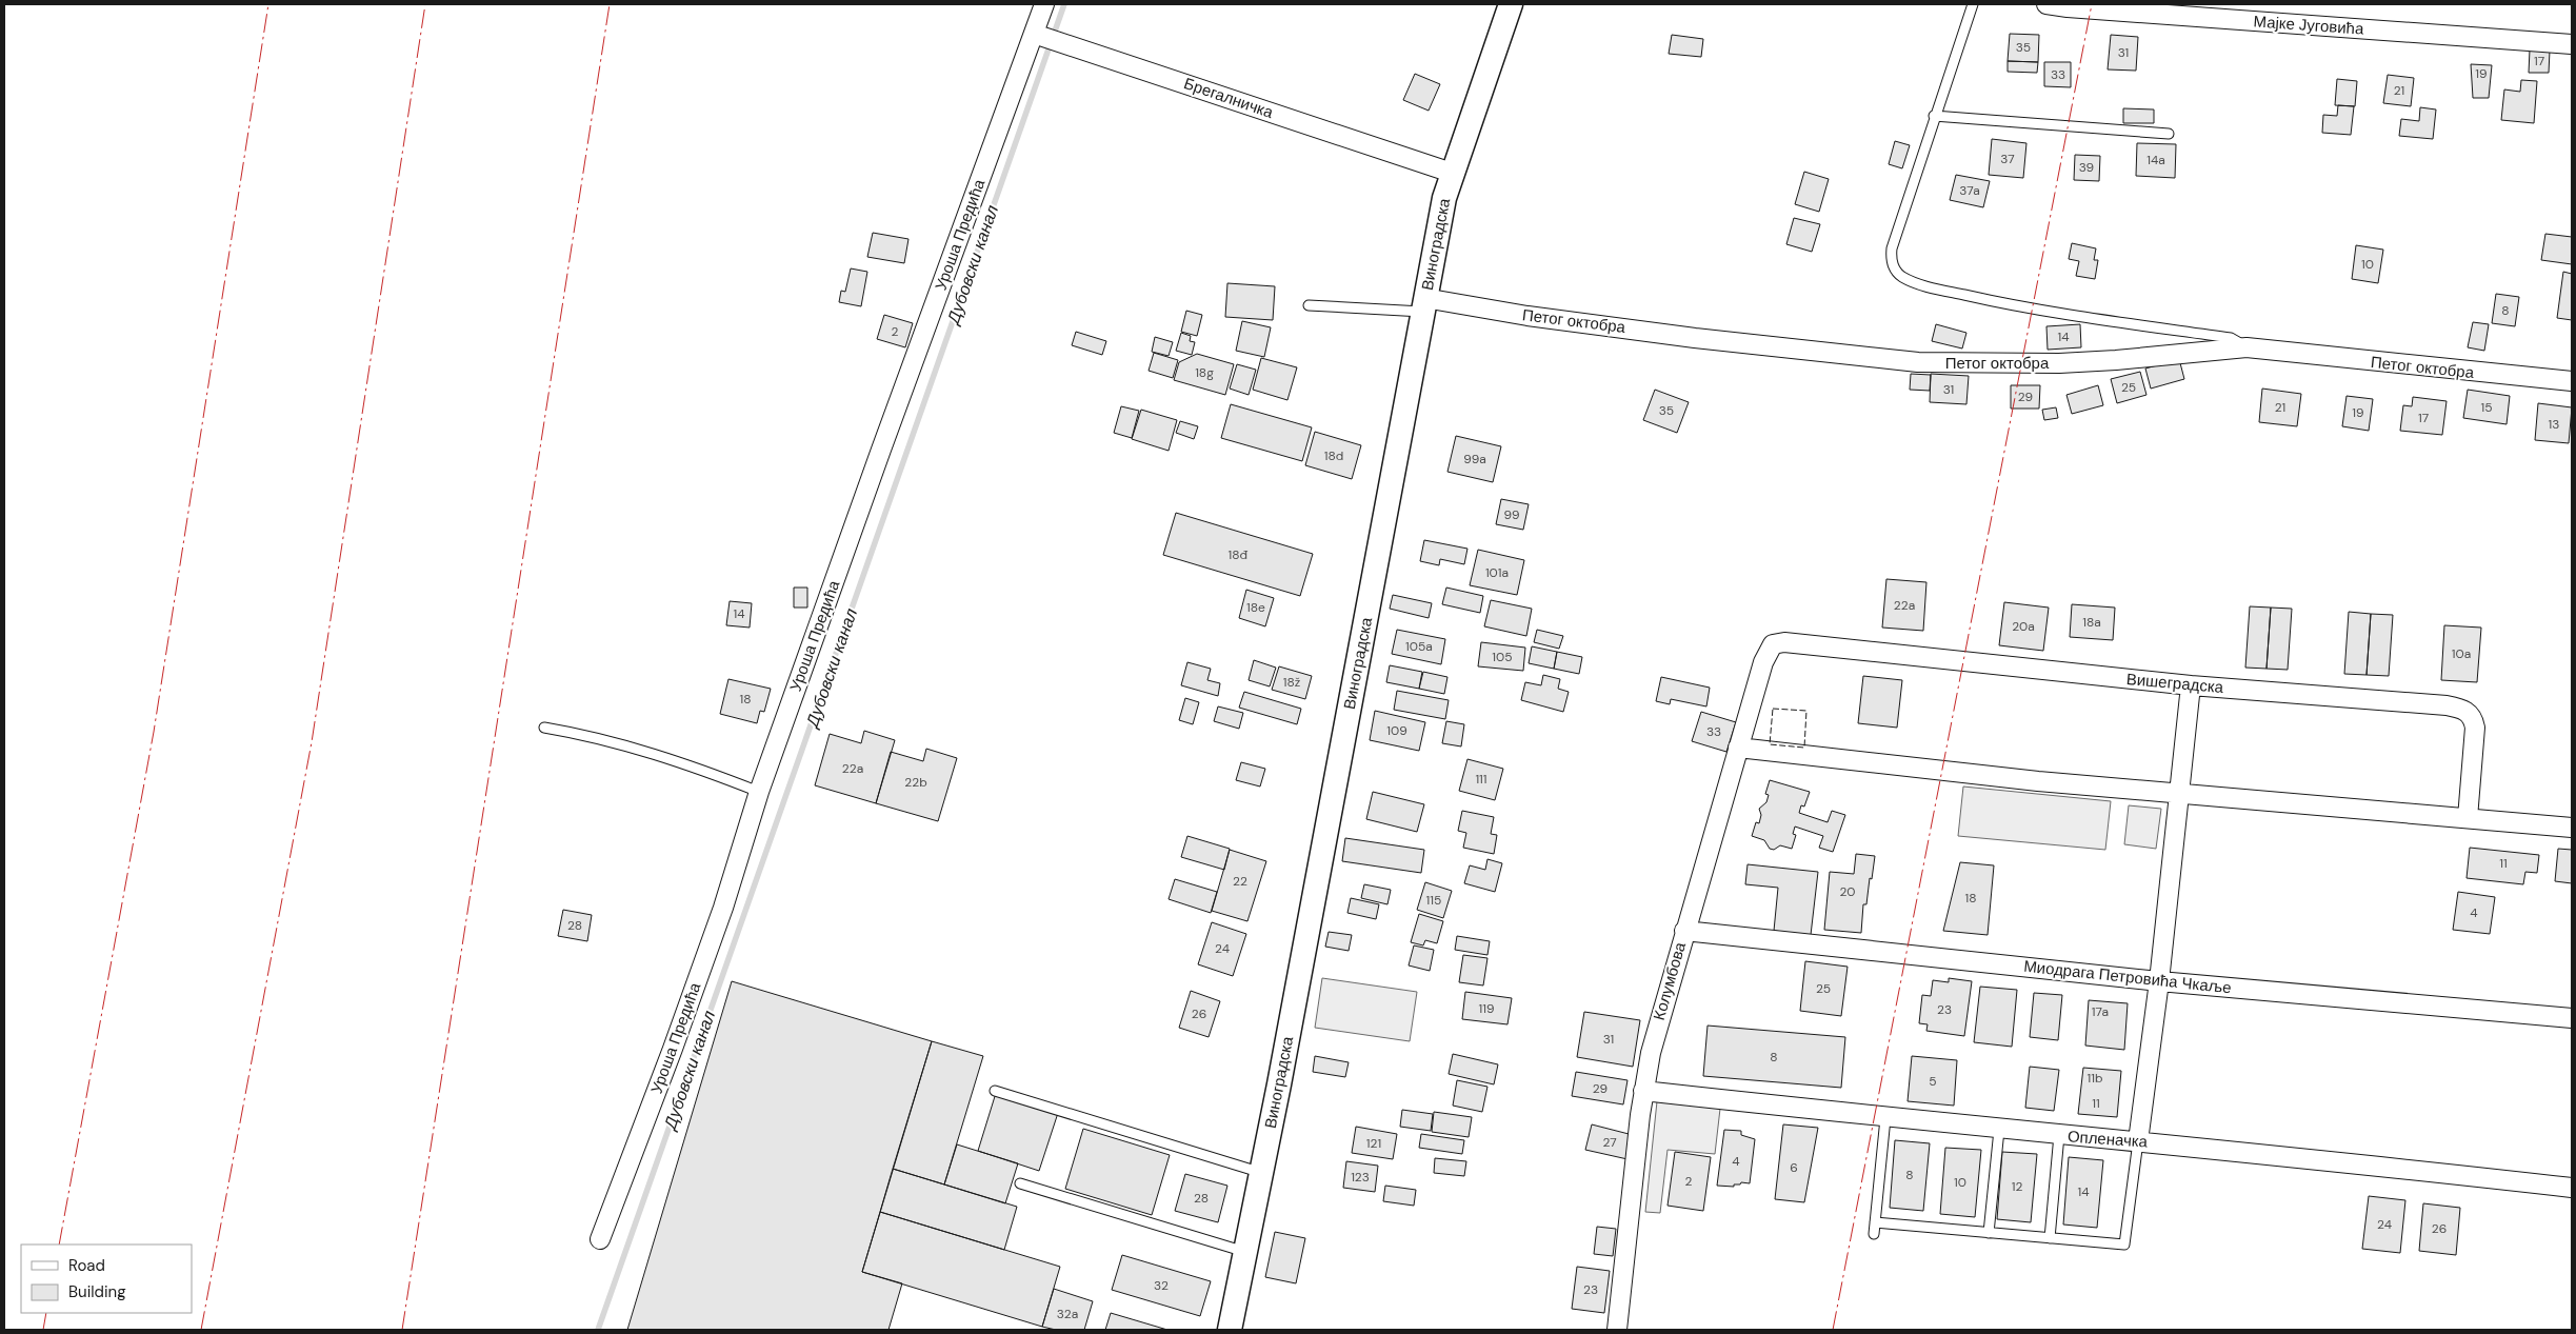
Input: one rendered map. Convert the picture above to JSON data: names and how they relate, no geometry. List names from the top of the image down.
{
  "streets": {
    "street": [
      "Мајке Југовића",
      "Брегалничка",
      "Уроша Предића",
      "Виноградска",
      "Петог октобра",
      "Вишеградска",
      "Миодрага Петровића Чкаље",
      "Колумбова",
      "Опленачка"
    ]
  },
  "crossings": [
    ["Брегалничка", "Уроша Предића"],
    ["Брегалничка", "Виноградска"],
    ["Виноградска", "Петог октобра"],
    ["Вишеградска", "Колумбова"],
    ["Миодрага Петровића Чкаље", "Колумбова"],
    ["Колумбова", "Опленачка"]
  ],
  "water": ["Дубовски канал"],
  "house_numbers": [
    "35",
    "31",
    "17",
    "19",
    "33",
    "21",
    "37",
    "14a",
    "39",
    "37a",
    "10",
    "8",
    "2",
    "14",
    "18g",
    "25",
    "31",
    "29",
    "21",
    "15",
    "35",
    "19",
    "17",
    "13",
    "18d",
    "99a",
    "99",
    "18đ",
    "101a",
    "22a",
    "18e",
    "14",
    "18a",
    "20a",
    "105a",
    "10a",
    "105",
    "18ž",
    "18",
    "109",
    "33",
    "22a",
    "111",
    "22b",
    "11",
    "22",
    "20",
    "18",
    "115",
    "4",
    "28",
    "24",
    "25",
    "119",
    "23",
    "17a",
    "26",
    "31",
    "8",
    "11b",
    "5",
    "29",
    "11",
    "27",
    "121",
    "4",
    "6",
    "8",
    "123",
    "2",
    "10",
    "12",
    "14",
    "28",
    "24",
    "26",
    "32",
    "23",
    "32a"
  ],
  "legend": ["Road", "Building"]
}
